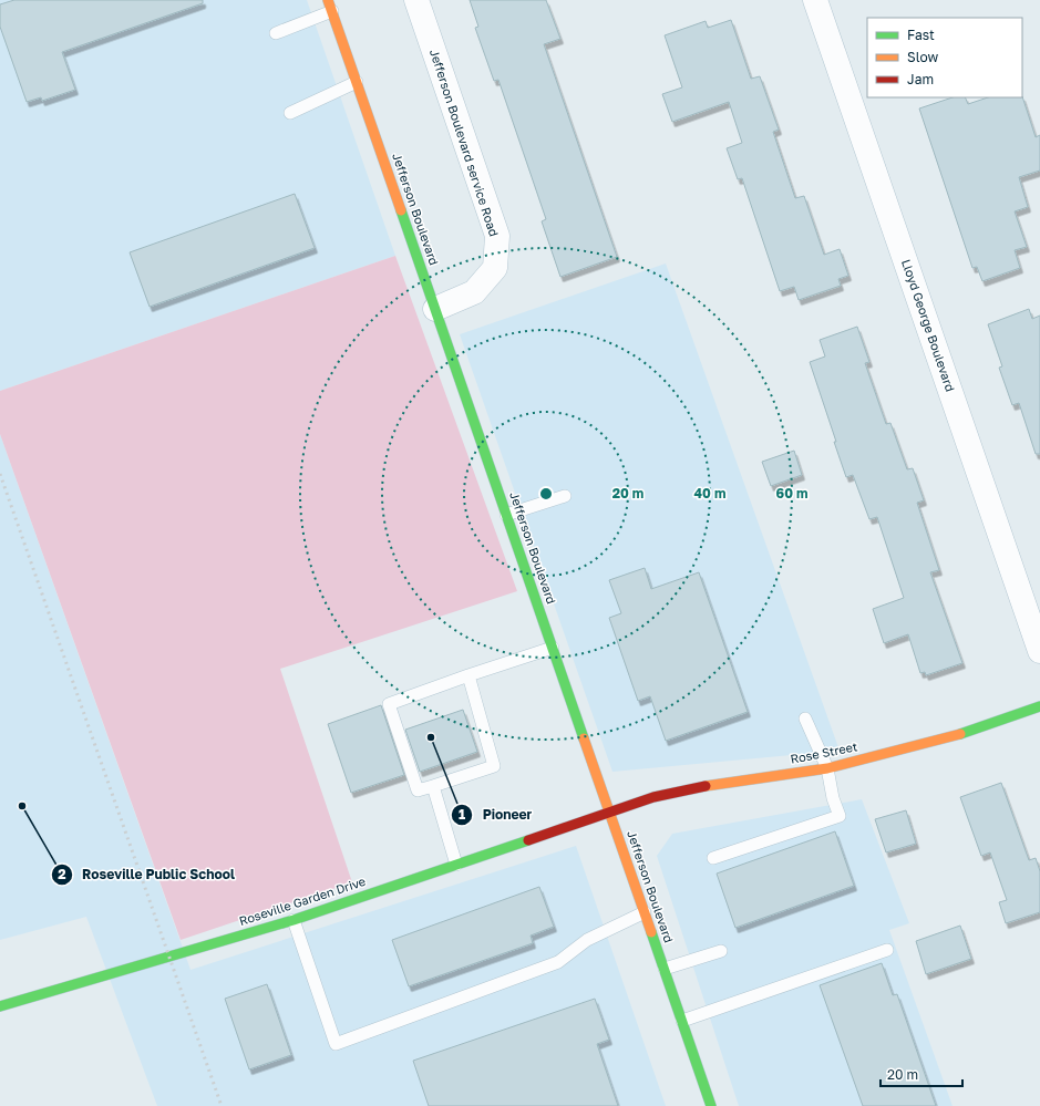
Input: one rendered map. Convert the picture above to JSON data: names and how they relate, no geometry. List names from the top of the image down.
{
  "streets": {
    "street": [
      "Jefferson Boulevard service Road",
      "Jefferson Boulevard",
      "Lloyd George Boulevard",
      "Rose Street",
      "Roseville Garden Drive"
    ]
  },
  "crossings": [
    ["Jefferson Boulevard service Road", "Jefferson Boulevard"],
    ["Jefferson Boulevard", "Rose Street"],
    ["Jefferson Boulevard", "Roseville Garden Drive"],
    ["Rose Street", "Roseville Garden Drive"]
  ],
  "places": ["Pioneer", "Roseville Public School"],
  "legend": ["Fast", "Slow", "Jam"],
  "scale_bar": "20 m",
  "rings": ["20 m", "40 m", "60 m"]
}
